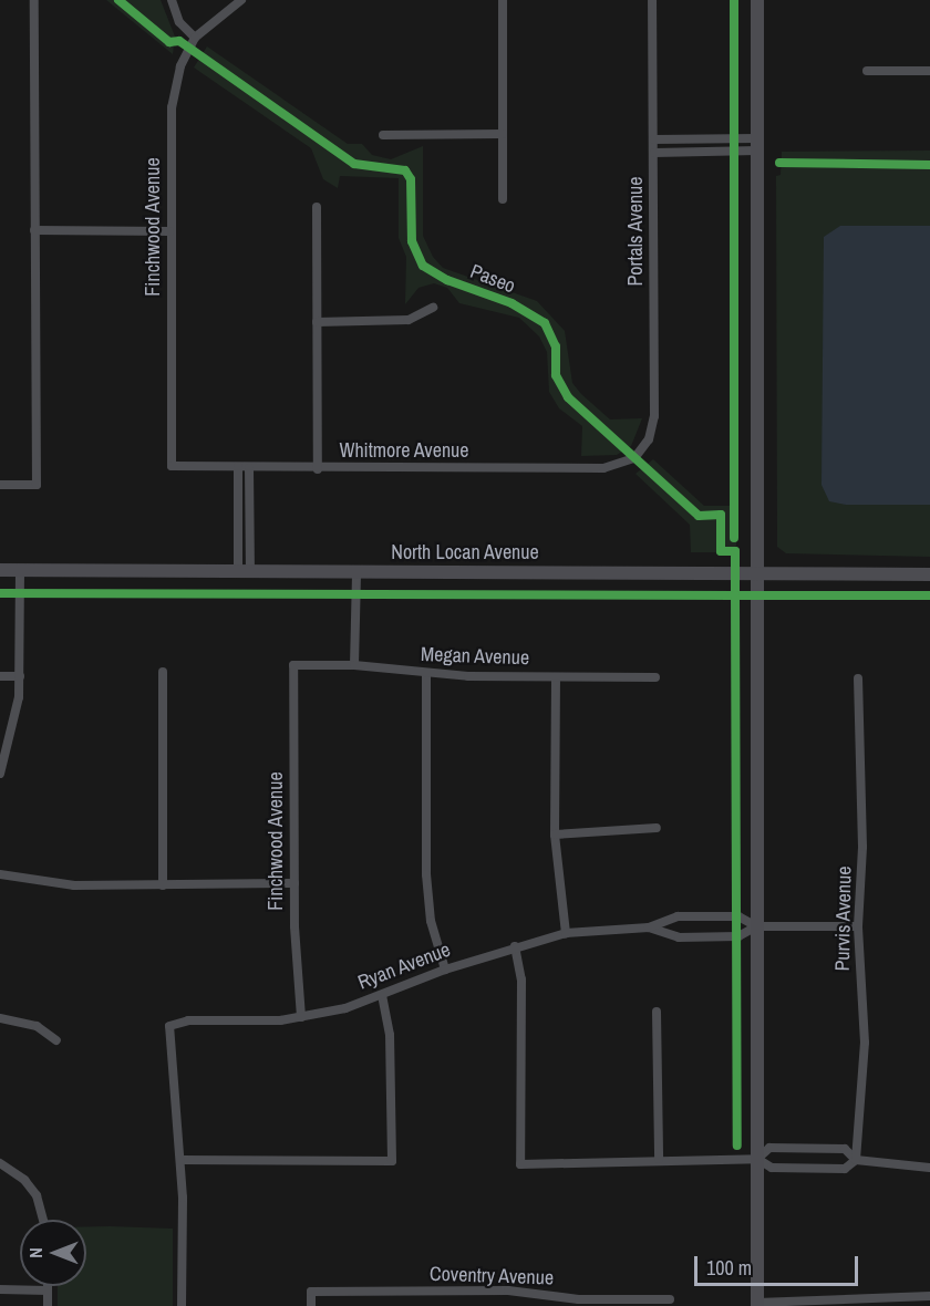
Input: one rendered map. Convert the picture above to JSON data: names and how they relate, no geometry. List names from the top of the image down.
{
  "streets": {
    "street": [
      "Finchwood Avenue",
      "Portals Avenue",
      "Whitmore Avenue",
      "North Locan Avenue",
      "Megan Avenue",
      "Purvis Avenue",
      "Ryan Avenue",
      "Coventry Avenue"
    ],
    "cycle path": ["Paseo"]
  },
  "crossings": [
    ["Finchwood Avenue", "Whitmore Avenue"],
    ["Finchwood Avenue", "Megan Avenue"],
    ["Finchwood Avenue", "Ryan Avenue"],
    ["Portals Avenue", "Whitmore Avenue"]
  ],
  "scale_bar": "100 m",
  "north": "left"
}
